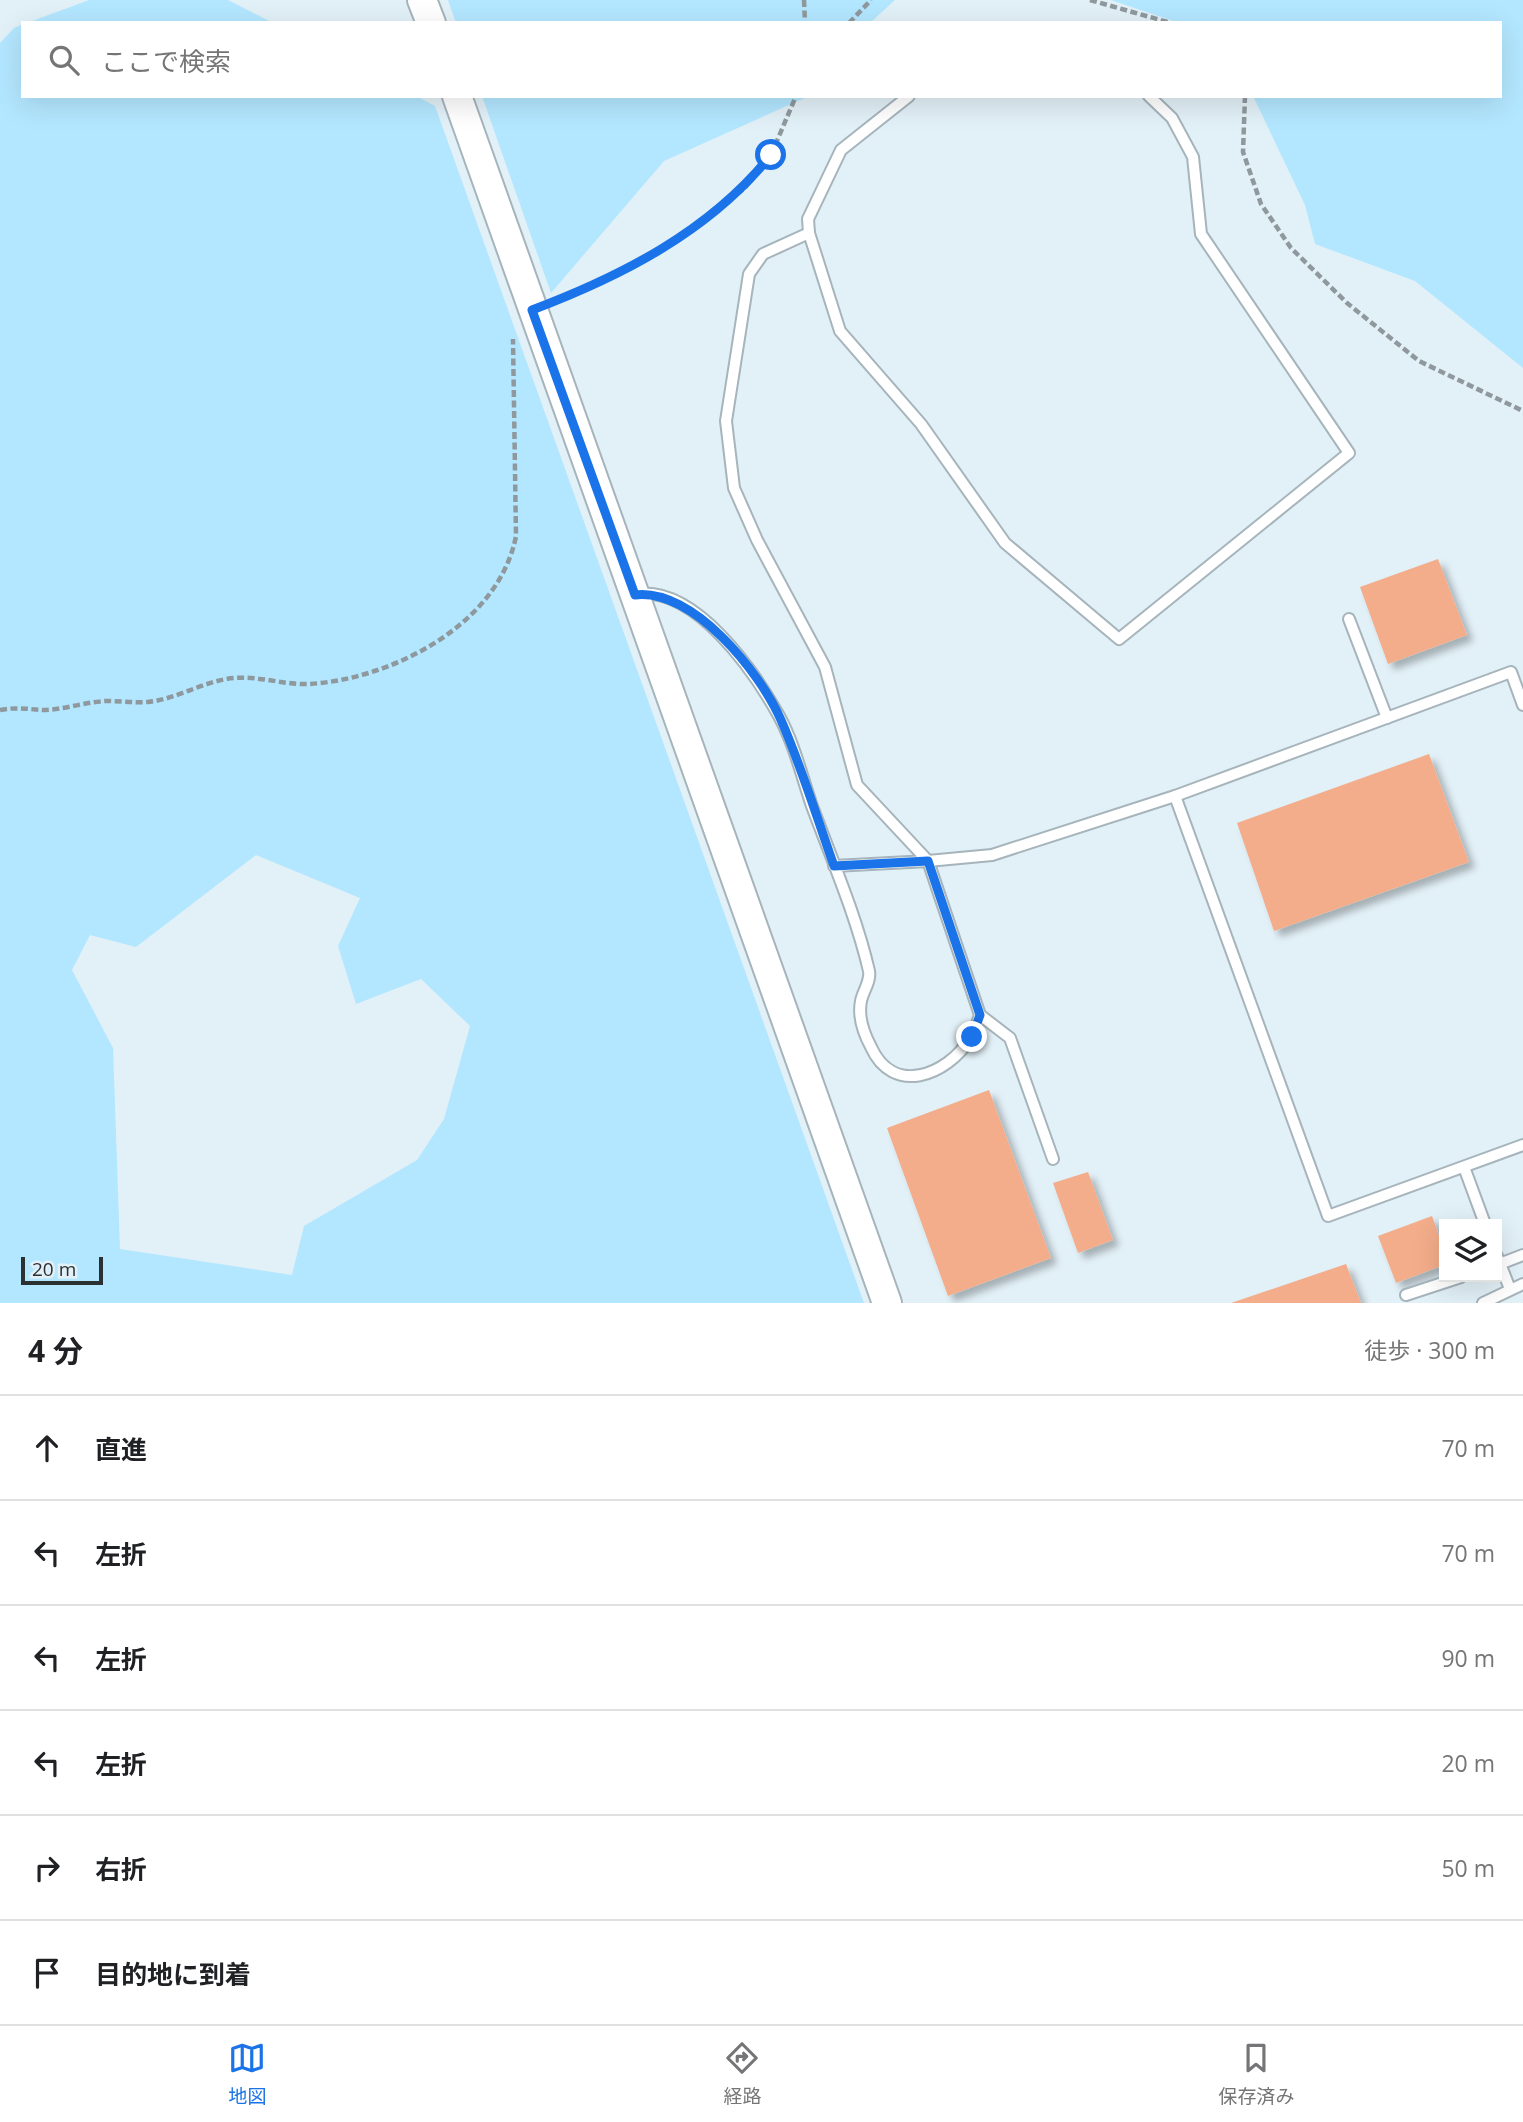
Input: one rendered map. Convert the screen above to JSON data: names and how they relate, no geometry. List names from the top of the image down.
{
  "scale_bar": "20 m",
  "page": {
    "search": "ここで検索",
    "scale": "20 m",
    "heading": ["4 分", "徒歩 · 300 m"],
    "list": [
      ["直進", "70 m"],
      ["左折", "70 m"],
      ["左折", "90 m"],
      ["左折", "20 m"],
      ["右折", "50 m"],
      "目的地に到着"
    ],
    "nav": ["地図", "経路", "保存済み"]
  }
}
